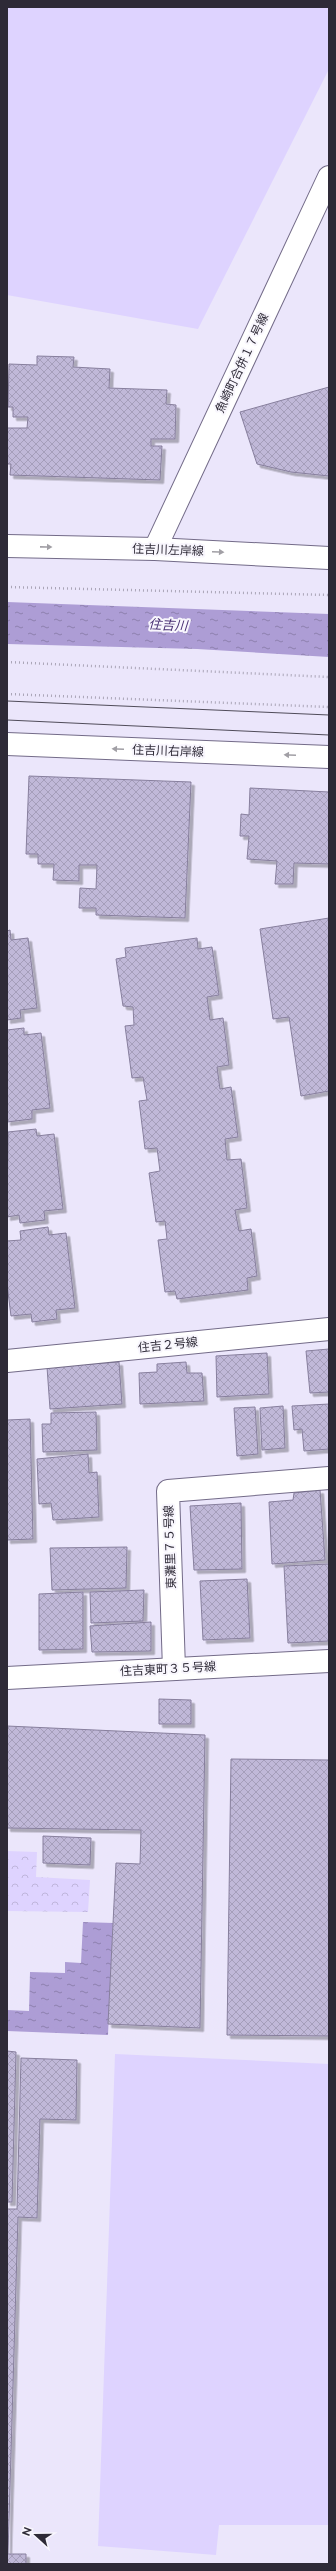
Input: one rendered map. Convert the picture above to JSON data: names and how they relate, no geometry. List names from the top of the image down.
{
  "streets": {
    "street": [
      "魚崎町合併１７号線",
      "住吉川左岸線",
      "住吉川右岸線",
      "住吉２号線",
      "東灘里７５号線",
      "住吉東町３５号線"
    ]
  },
  "crossings": [
    ["魚崎町合併１７号線", "住吉川左岸線"],
    ["東灘里７５号線", "住吉東町３５号線"]
  ],
  "one_way": ["住吉川左岸線", "住吉川右岸線"],
  "water": ["住吉川"],
  "north": "left"
}
